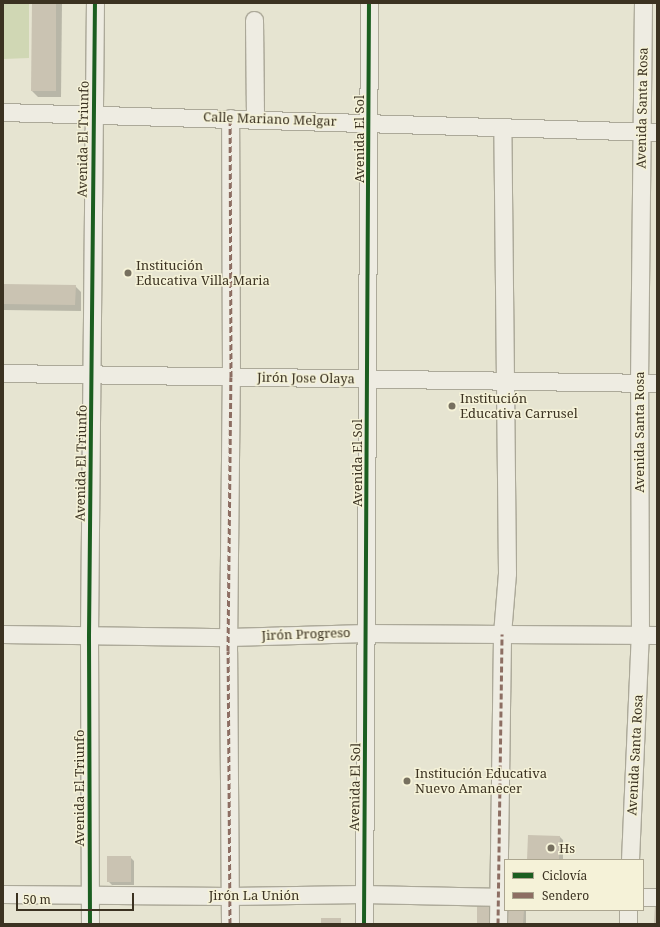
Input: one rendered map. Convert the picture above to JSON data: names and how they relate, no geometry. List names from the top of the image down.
{
  "streets": {
    "street": [
      "Avenida Santa Rosa",
      "Calle Mariano Melgar",
      "Avenida El Triunfo",
      "Avenida El Sol",
      "Jirón Jose Olaya",
      "Jirón Progreso",
      "Jirón La Unión"
    ]
  },
  "crossings": [
    ["Avenida Santa Rosa", "Calle Mariano Melgar"],
    ["Avenida Santa Rosa", "Jirón Jose Olaya"],
    ["Avenida Santa Rosa", "Jirón Progreso"],
    ["Calle Mariano Melgar", "Avenida El Triunfo"],
    ["Calle Mariano Melgar", "Avenida El Sol"],
    ["Avenida El Triunfo", "Jirón Jose Olaya"],
    ["Avenida El Triunfo", "Jirón Progreso"],
    ["Avenida El Triunfo", "Jirón La Unión"],
    ["Avenida El Sol", "Jirón Jose Olaya"],
    ["Avenida El Sol", "Jirón Progreso"],
    ["Avenida El Sol", "Jirón La Unión"]
  ],
  "places": [
    "Institución Educativa Villa Maria",
    "Institución Educativa Carrusel",
    "Institución Educativa Nuevo Amanecer",
    "Hs"
  ],
  "legend": ["Ciclovía", "Sendero"],
  "scale_bar": "50 m"
}
